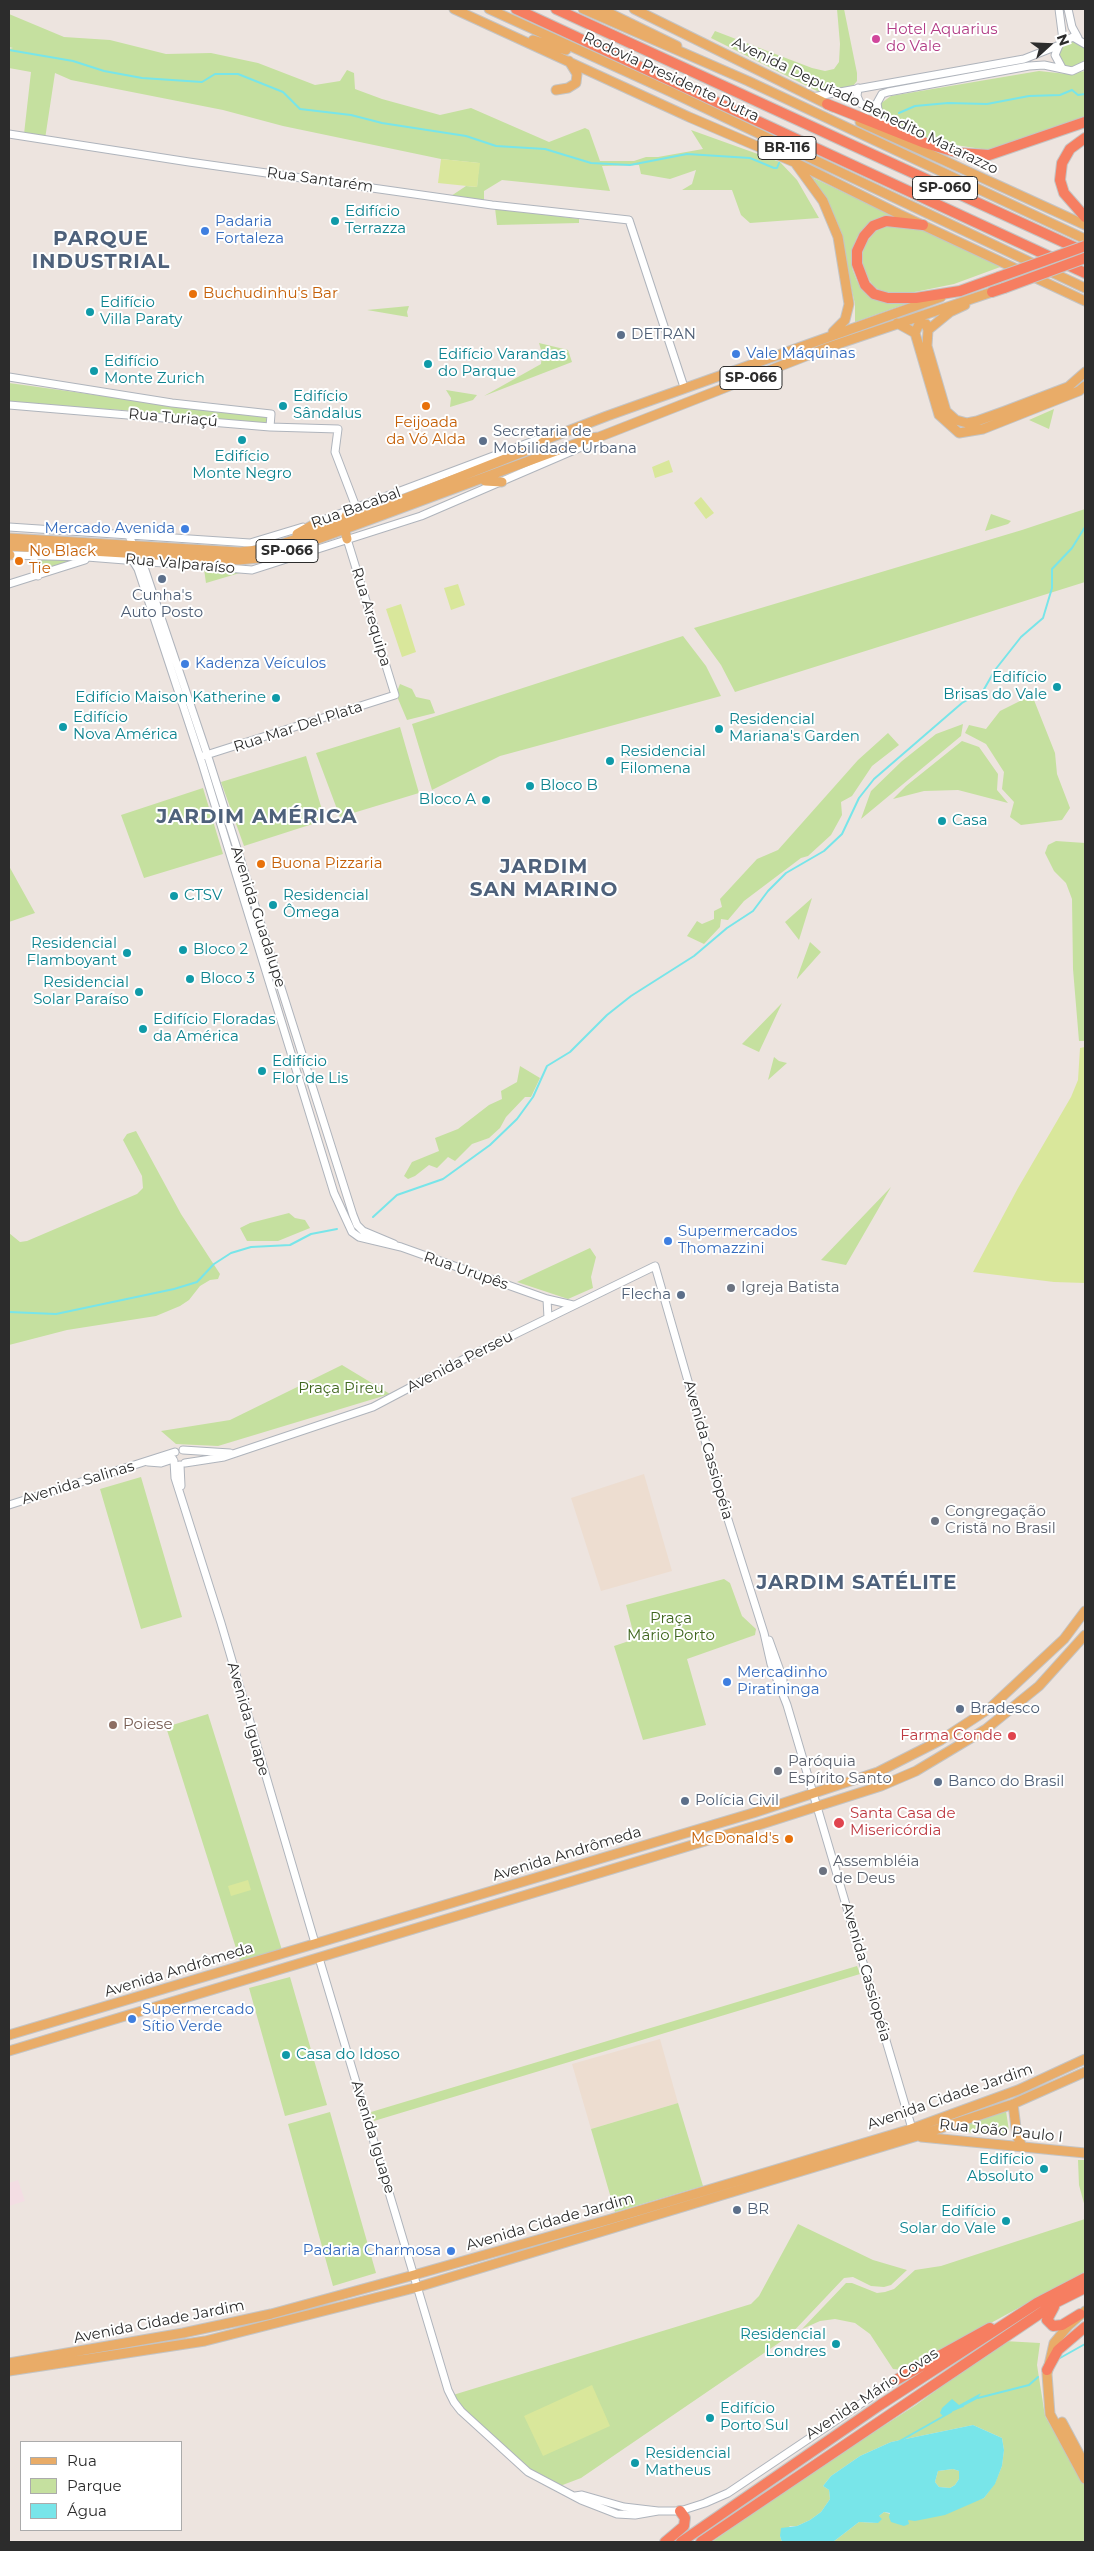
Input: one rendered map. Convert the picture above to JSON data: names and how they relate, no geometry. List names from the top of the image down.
{
  "streets": {
    "highway": [
      "Rodovia Presidente Dutra",
      "SP-060",
      "SP-066",
      "Avenida Mário Covas"
    ],
    "main road": [
      "Avenida Deputado Benedito Matarazzo",
      "BR-116",
      "Avenida Andrômeda",
      "Avenida Cidade Jardim",
      "Rua João Paulo I"
    ],
    "street": [
      "Rua Santarém",
      "Rua Turiaçú",
      "Rua Bacabal",
      "Rua Valparaíso",
      "Rua Arequipa",
      "Rua Mar Del Plata",
      "Avenida Guadalupe",
      "Rua Urupês",
      "Avenida Perseu",
      "Avenida Cassiopéia",
      "Avenida Salinas",
      "Avenida Iguape"
    ]
  },
  "crossings": [
    ["Rua Santarém", "SP-066"],
    ["SP-066", "Rua Bacabal"],
    ["SP-066", "Rua Valparaíso"],
    ["SP-066", "Avenida Guadalupe"],
    ["Rua Turiaçú", "Rua Bacabal"],
    ["Rua Bacabal", "Avenida Guadalupe"],
    ["Rua Valparaíso", "Rua Arequipa"],
    ["Rua Valparaíso", "Avenida Guadalupe"],
    ["Rua Arequipa", "Rua Mar Del Plata"],
    ["Rua Mar Del Plata", "Avenida Guadalupe"],
    ["Avenida Guadalupe", "Rua Urupês"],
    ["Rua Urupês", "Avenida Perseu"],
    ["Avenida Perseu", "Avenida Cassiopéia"],
    ["Avenida Perseu", "Avenida Salinas"],
    ["Avenida Perseu", "Avenida Iguape"],
    ["Avenida Cassiopéia", "Avenida Andrômeda"],
    ["Avenida Cassiopéia", "Avenida Cidade Jardim"],
    ["Avenida Cassiopéia", "Rua João Paulo I"],
    ["Avenida Salinas", "Avenida Iguape"],
    ["Avenida Iguape", "Avenida Andrômeda"],
    ["Avenida Iguape", "Avenida Cidade Jardim"],
    ["Avenida Cidade Jardim", "Rua João Paulo I"]
  ],
  "districts": [
    "PARQUE INDUSTRIAL",
    "JARDIM AMÉRICA",
    "JARDIM SAN MARINO",
    "JARDIM SATÉLITE"
  ],
  "parks": ["Praça Pireu", "Praça Mário Porto"],
  "places": [
    "Hotel Aquarius do Vale",
    "Edifício Terrazza",
    "Padaria Fortaleza",
    "Buchudinhu's Bar",
    "Edifício Villa Paraty",
    "DETRAN",
    "Vale Máquinas",
    "Edifício Varandas do Parque",
    "Edifício Monte Zurich",
    "Edifício Sândalus",
    "Feijoada da Vó Alda",
    "Edifício Monte Negro",
    "Secretaria de Mobilidade Urbana",
    "Mercado Avenida",
    "No Black Tie",
    "Cunha's Auto Posto",
    "Kadenza Veículos",
    "Edifício Brisas do Vale",
    "Edifício Maison Katherine",
    "Edifício Nova América",
    "Residencial Mariana's Garden",
    "Residencial Filomena",
    "Bloco B",
    "Bloco A",
    "Casa",
    "Buona Pizzaria",
    "CTSV",
    "Residencial Ômega",
    "Bloco 2",
    "Residencial Flamboyant",
    "Bloco 3",
    "Residencial Solar Paraíso",
    "Edifício Floradas da América",
    "Edifício Flor de Lis",
    "Supermercados Thomazzini",
    "Igreja Batista",
    "Flecha",
    "Congregação Cristã no Brasil",
    "Mercadinho Piratininga",
    "Bradesco",
    "Poiese",
    "Farma Conde",
    "Paróquia Espírito Santo",
    "Banco do Brasil",
    "Polícia Civil",
    "Santa Casa de Misericórdia",
    "McDonald's",
    "Assembléia de Deus",
    "Supermercado Sítio Verde",
    "Casa do Idoso",
    "Edifício Absoluto",
    "BR",
    "Edifício Solar do Vale",
    "Padaria Charmosa",
    "Residencial Londres",
    "Edifício Porto Sul",
    "Residencial Matheus"
  ],
  "legend": ["Rua", "Parque", "Água"],
  "north": "right"
}
